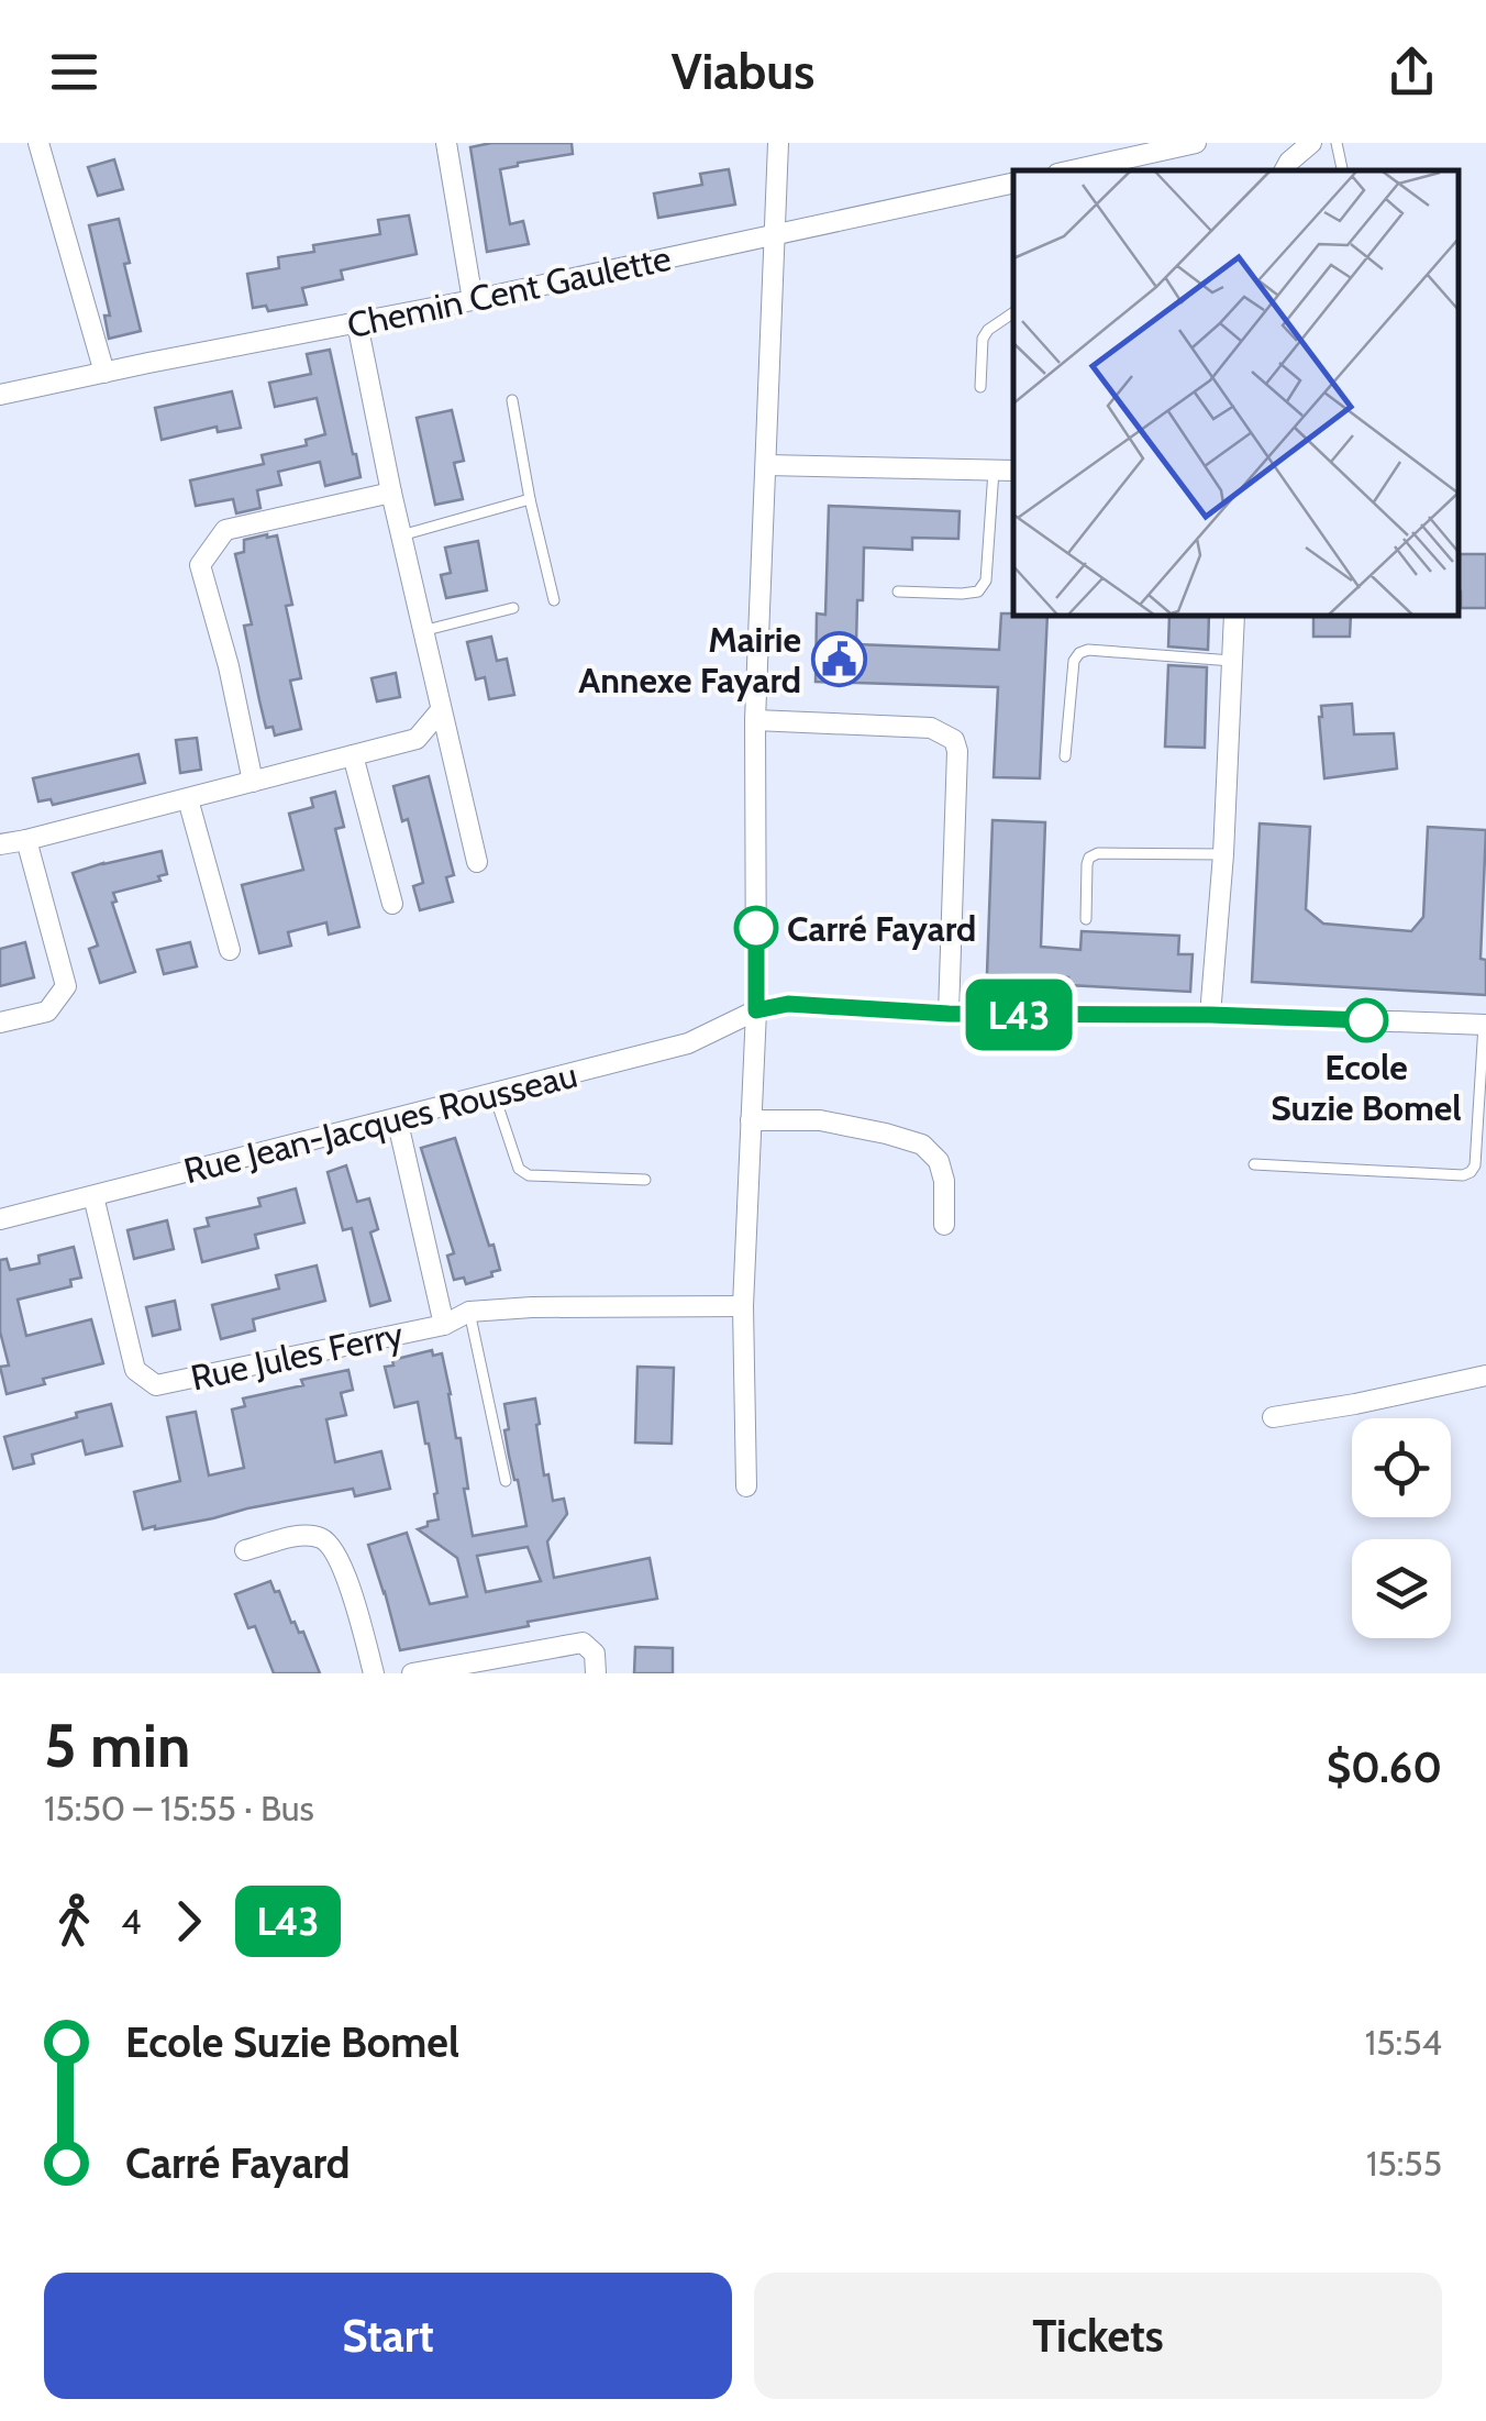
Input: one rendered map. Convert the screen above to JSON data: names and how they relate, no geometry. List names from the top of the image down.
{
  "streets": {
    "street": ["Chemin Cent Gaulette", "Rue Jean-Jacques Rousseau", "Rue Jules Ferry"]
  },
  "crossings": [
    ["Rue Jean-Jacques Rousseau", "Rue Jules Ferry"]
  ],
  "places": {
    "public building": ["Mairie Annexe Fayard"],
    "other": ["Carré Fayard", "Ecole Suzie Bomel"]
  },
  "lines": ["bus line L43"],
  "page": {
    "header": "Viabus",
    "on_map": "L43",
    "heading": ["5 min", "15:50 – 15:55 · Bus", "$0.60"],
    "legs": ["4", "L43"],
    "list": [
      {
        "name": "Ecole Suzie Bomel",
        "value": "15:54"
      },
      {
        "name": "Carré Fayard",
        "value": "15:55"
      }
    ],
    "buttons": ["Start", "Tickets"]
  }
}
